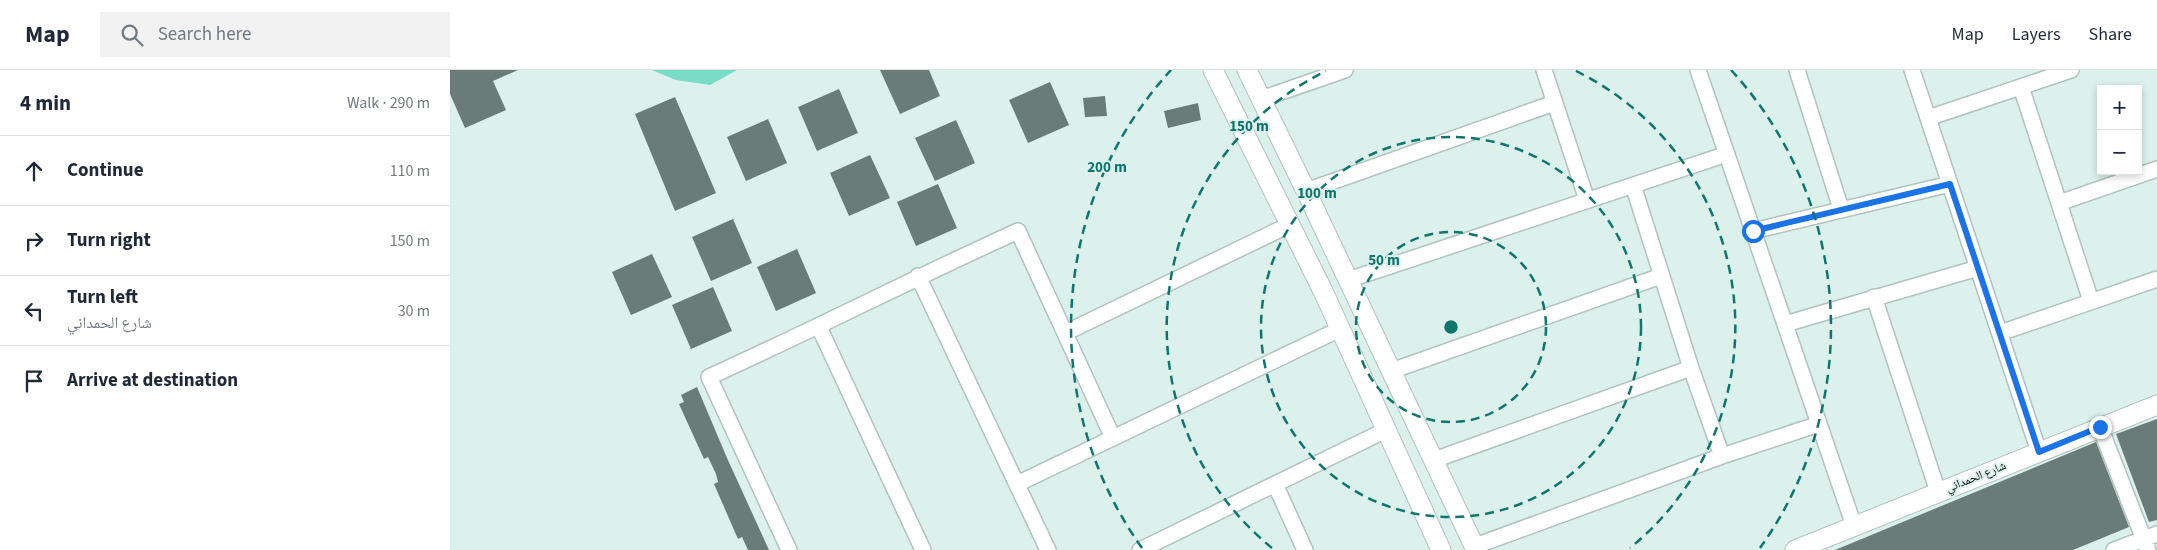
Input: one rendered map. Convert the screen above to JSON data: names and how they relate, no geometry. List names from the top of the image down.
{
  "streets": {
    "street": ["شارع الحمداني"]
  },
  "page": {
    "header": "Map",
    "search": "Search here",
    "nav": ["Map", "Layers", "Share"],
    "heading": ["4 min", "Walk · 290 m"],
    "map_buttons": ["+", "−"],
    "list": [
      ["Continue", "110 m"],
      ["Turn right", "150 m"],
      ["Turn left", "شارع الحمداني", "30 m"],
      "Arrive at destination"
    ]
  },
  "rings": [
    "150 m",
    "200 m",
    "100 m",
    "50 m"
  ]
}
